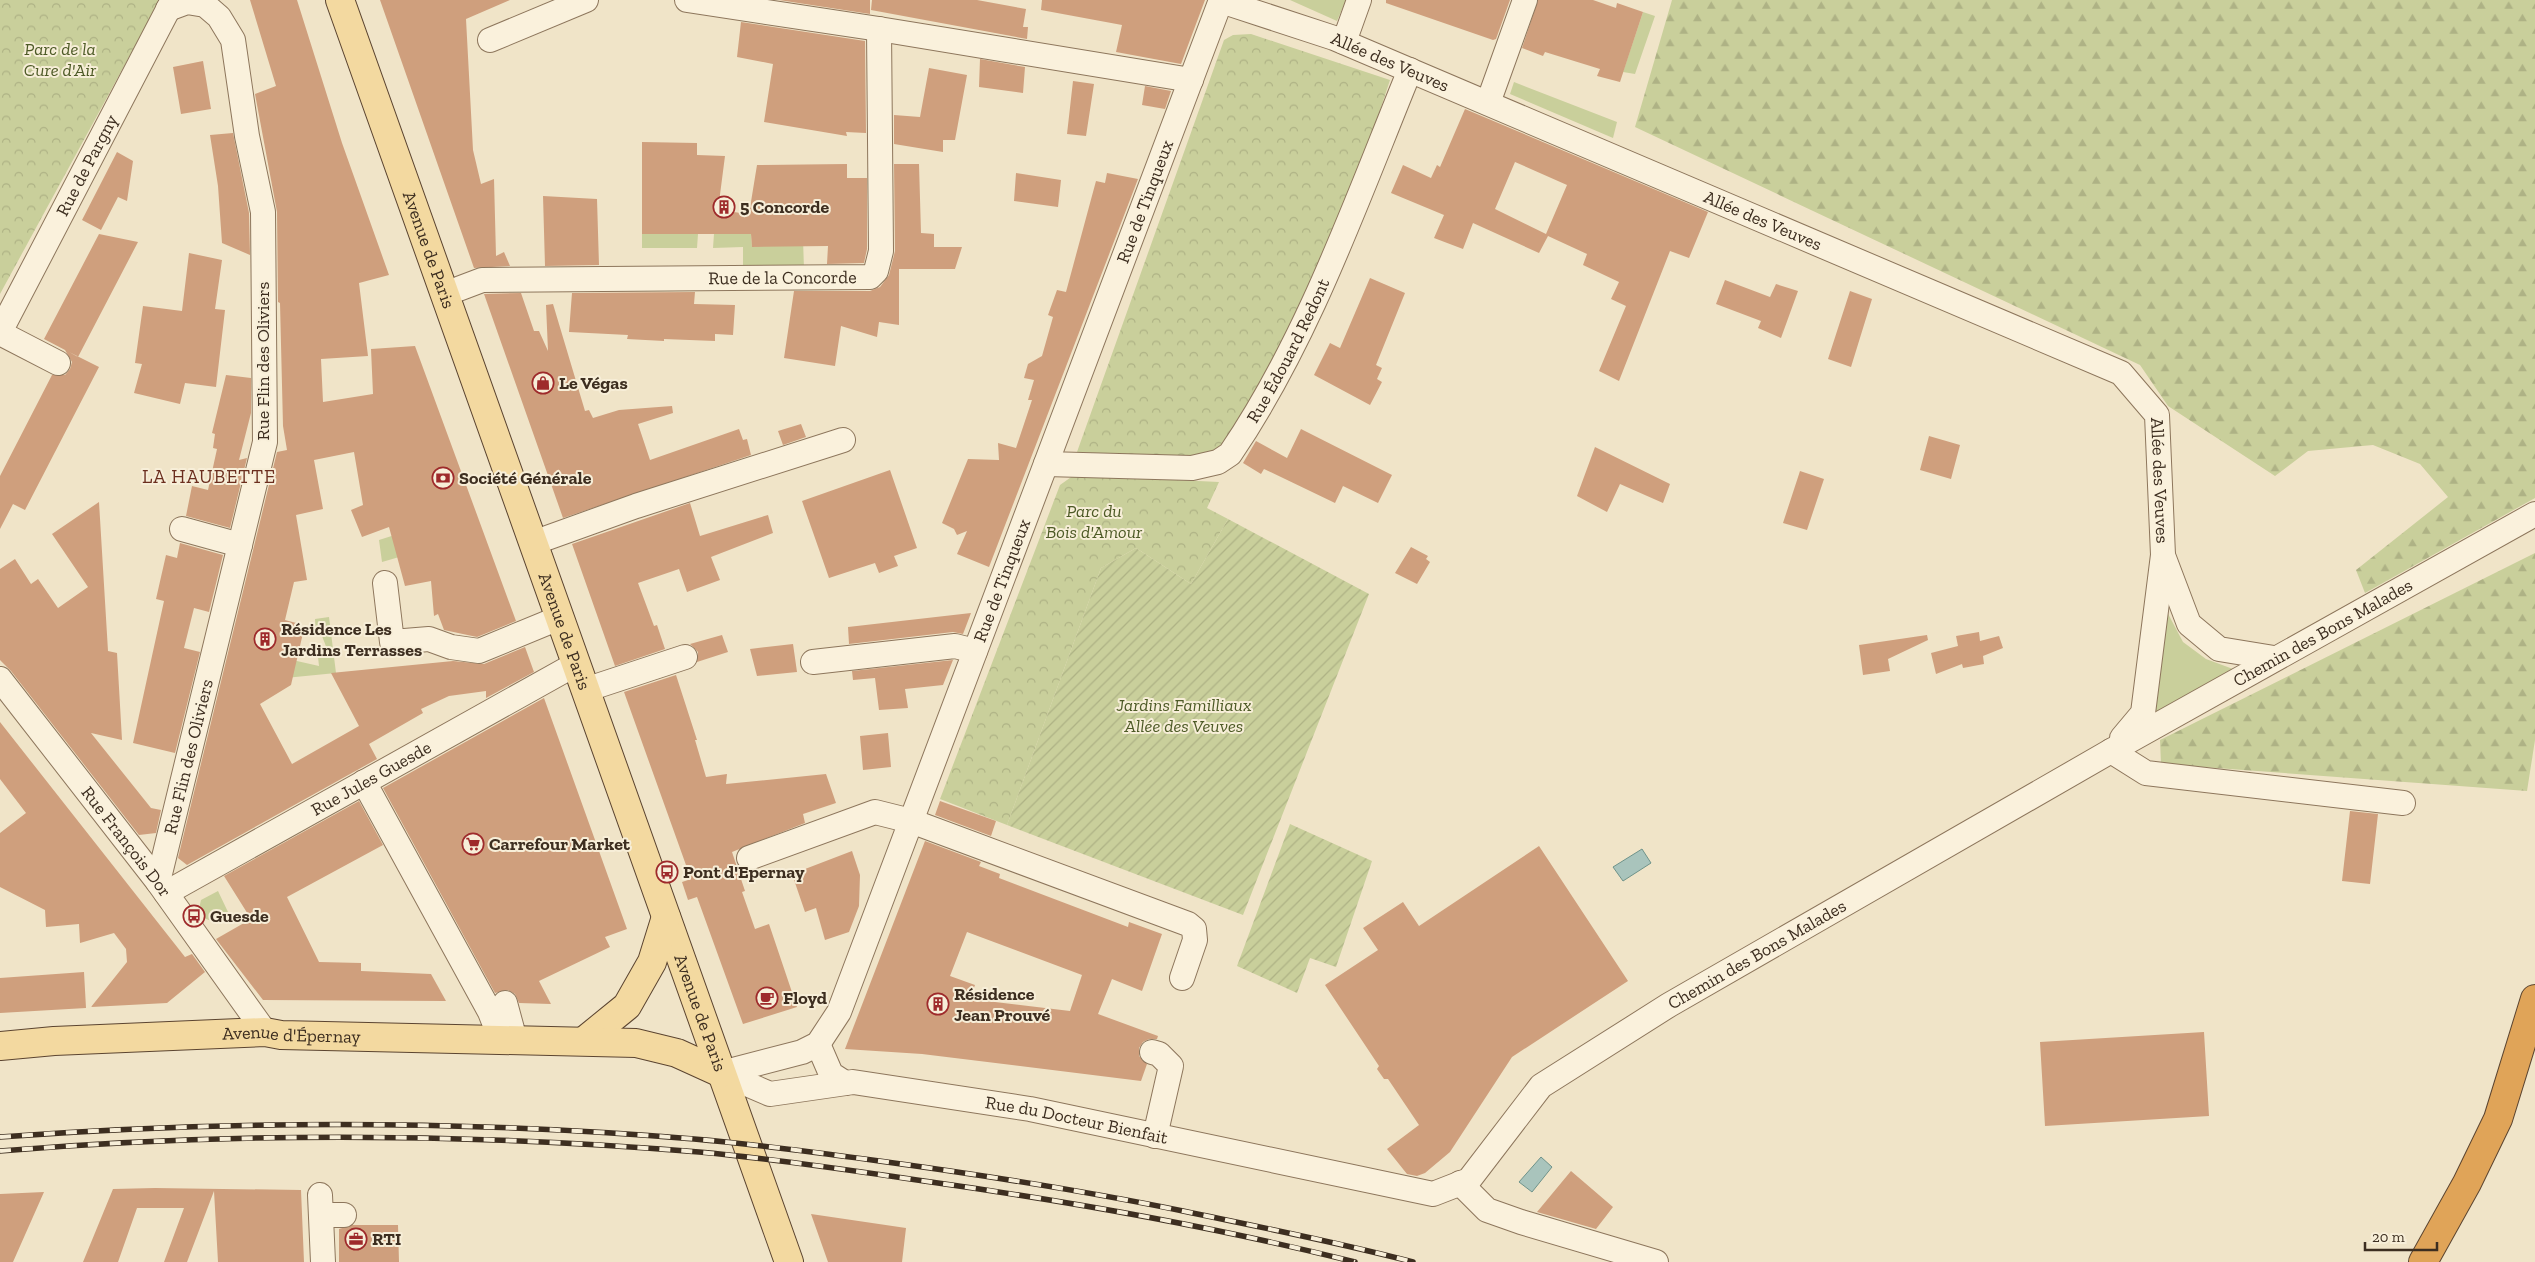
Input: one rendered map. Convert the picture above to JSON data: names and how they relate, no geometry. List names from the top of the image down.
{
  "streets": {
    "main road": ["Avenue de Paris", "Avenue d'Épernay"],
    "street": [
      "Allée des Veuves",
      "Rue de Pargny",
      "Rue de Tinqueux",
      "Rue de la Concorde",
      "Rue Édouard Redont",
      "Rue Flin des Oliviers",
      "Chemin des Bons Malades",
      "Rue Jules Guesde",
      "Rue François Dor",
      "Rue du Docteur Bienfait"
    ]
  },
  "crossings": [
    ["Allée des Veuves", "Rue de Tinqueux"],
    ["Allée des Veuves", "Rue Édouard Redont"],
    ["Allée des Veuves", "Chemin des Bons Malades"],
    ["Rue de Pargny", "Rue Flin des Oliviers"],
    ["Rue de Tinqueux", "Rue Édouard Redont"],
    ["Avenue de Paris", "Rue de la Concorde"],
    ["Avenue de Paris", "Rue Jules Guesde"],
    ["Avenue de Paris", "Avenue d'Épernay"],
    ["Avenue de Paris", "Rue du Docteur Bienfait"],
    ["Rue Flin des Oliviers", "Rue Jules Guesde"],
    ["Rue Flin des Oliviers", "Rue François Dor"],
    ["Chemin des Bons Malades", "Rue du Docteur Bienfait"],
    ["Rue Jules Guesde", "Rue François Dor"],
    ["Rue François Dor", "Avenue d'Épernay"],
    ["Avenue d'Épernay", "Rue du Docteur Bienfait"]
  ],
  "districts": ["LA HAUBETTE"],
  "parks": ["Parc de la Cure d'Air", "Parc du Bois d'Amour", "Jardins Familliaux Allée des Veuves"],
  "places": {
    "building": ["5 Concorde", "Résidence Les Jardins Terrasses", "Résidence Jean Prouvé"],
    "shop": ["Le Végas"],
    "bank": ["Société Générale"],
    "supermarket": ["Carrefour Market"],
    "bus stop": ["Pont d'Epernay", "Guesde"],
    "cafe": ["Floyd"],
    "office": ["RTI"]
  },
  "scale_bar": "20 m"
}
